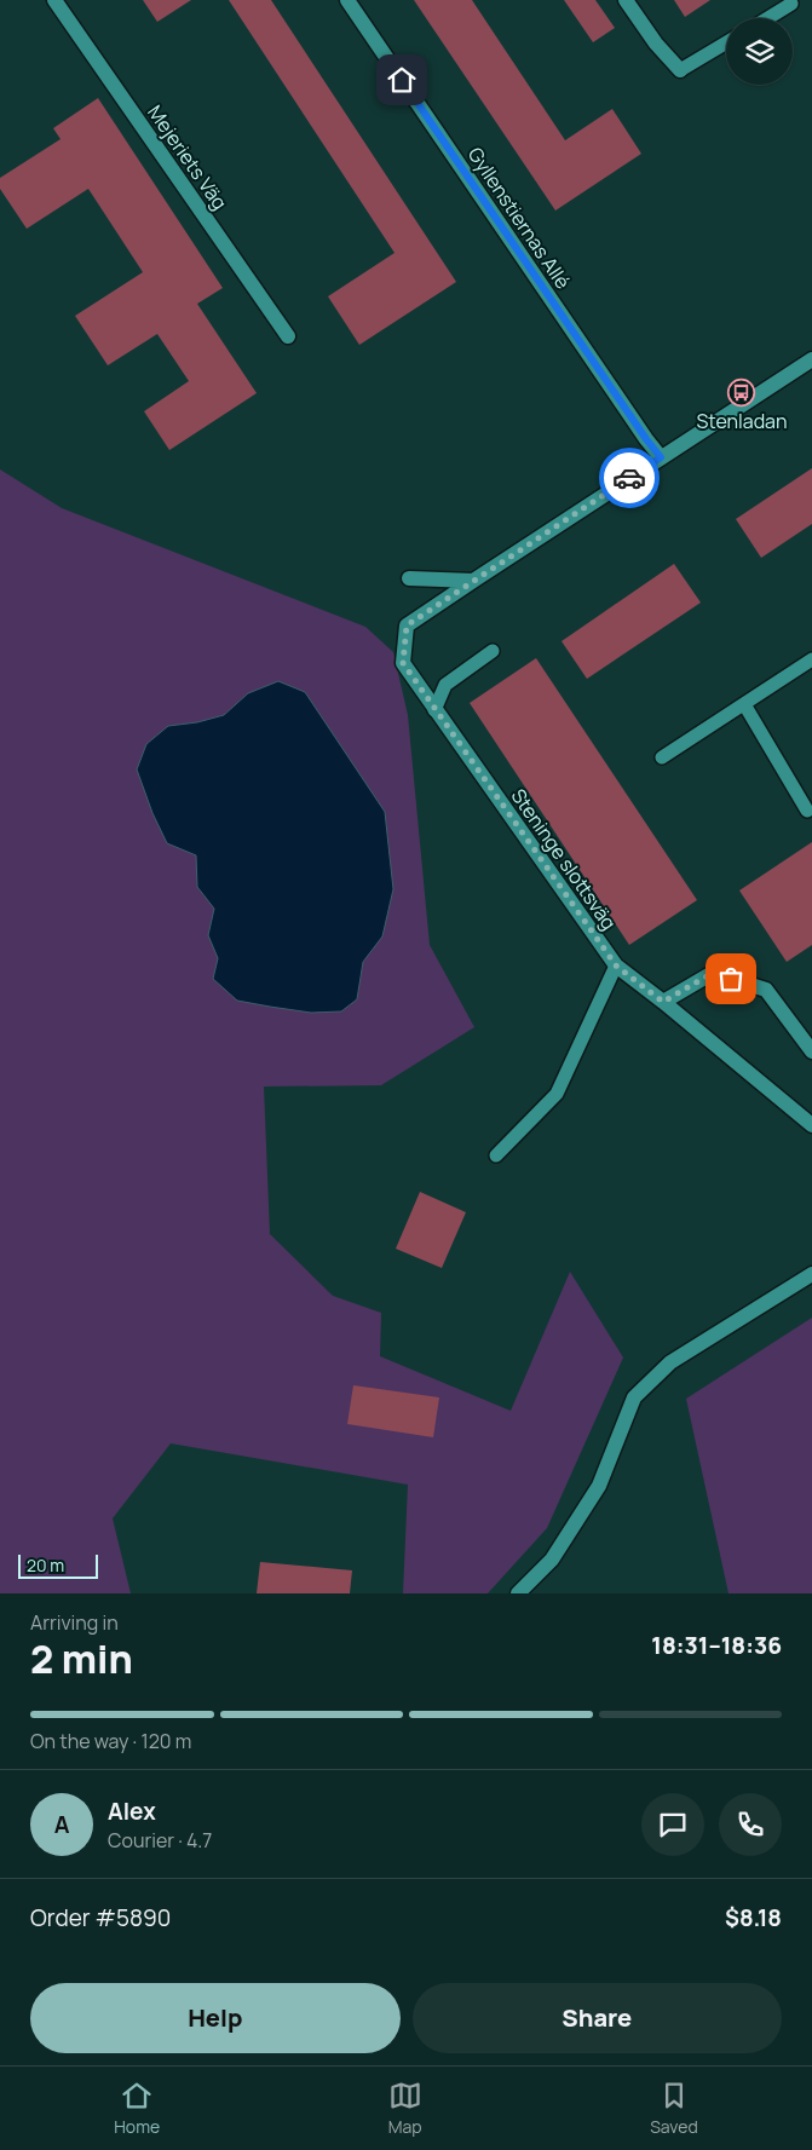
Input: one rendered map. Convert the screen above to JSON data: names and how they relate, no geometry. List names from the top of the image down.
{
  "streets": {
    "street": ["Mejeriets Väg", "Gyllenstiernas Allé", "Steninge slottsväg"]
  },
  "crossings": [
    ["Gyllenstiernas Allé", "Steninge slottsväg"]
  ],
  "places": {
    "bus stop": ["Stenladan"]
  },
  "scale_bar": "20 m",
  "page": {
    "scale": "20 m",
    "heading": ["2 min", "Arriving in", "18:31–18:36"],
    "panel": [
      "Alex",
      "Courier · 4.7",
      "Order #5890",
      "$8.18"
    ],
    "bar": "On the way · 120 m",
    "round": "A",
    "buttons": ["Help", "Share"],
    "tabs": ["Home", "Map", "Saved"]
  }
}
